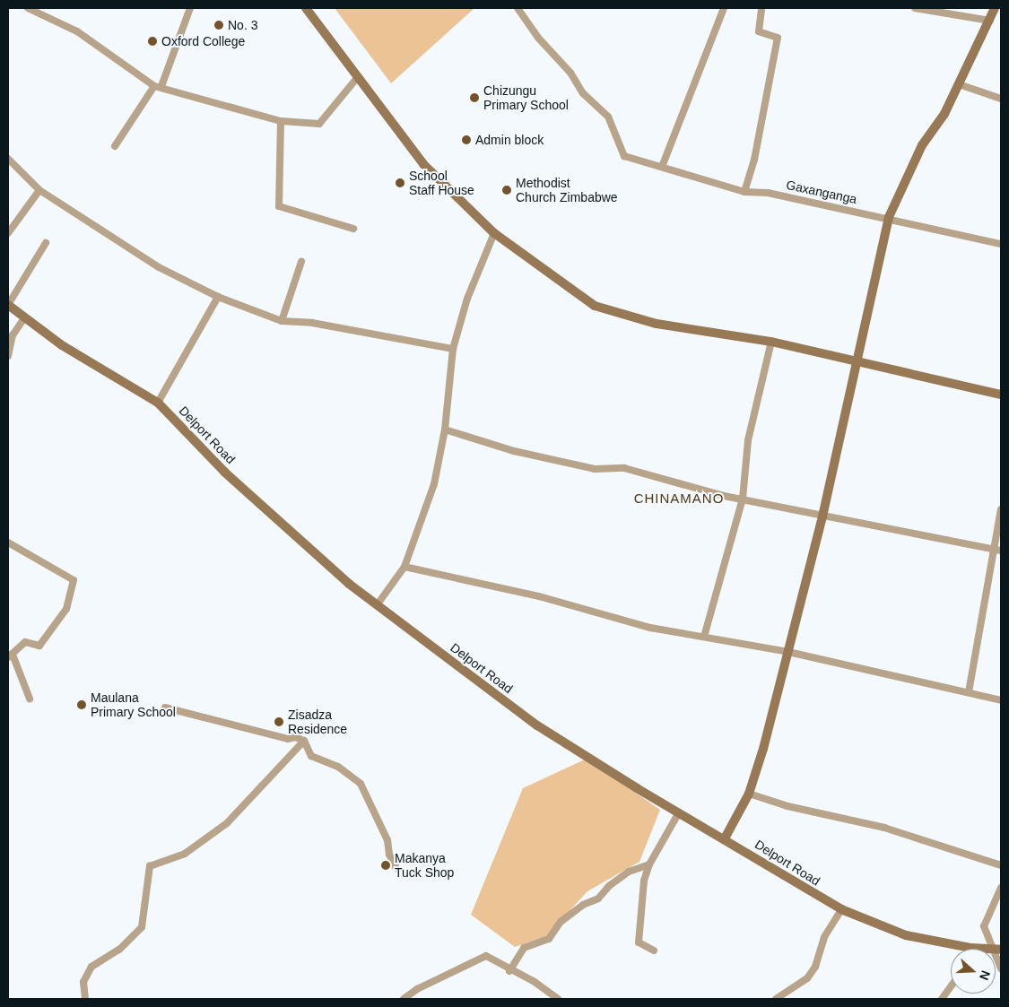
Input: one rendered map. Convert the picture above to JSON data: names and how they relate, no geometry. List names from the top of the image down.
{
  "streets": {
    "street": ["Gaxanganga", "Delport Road"]
  },
  "districts": ["CHINAMANO"],
  "places": [
    "No. 3",
    "Oxford College",
    "Chizungu Primary School",
    "Admin block",
    "School Staff House",
    "Methodist Church Zimbabwe",
    "Maulana Primary School",
    "Zisadza Residence",
    "Makanya Tuck Shop"
  ],
  "north": "right"
}
